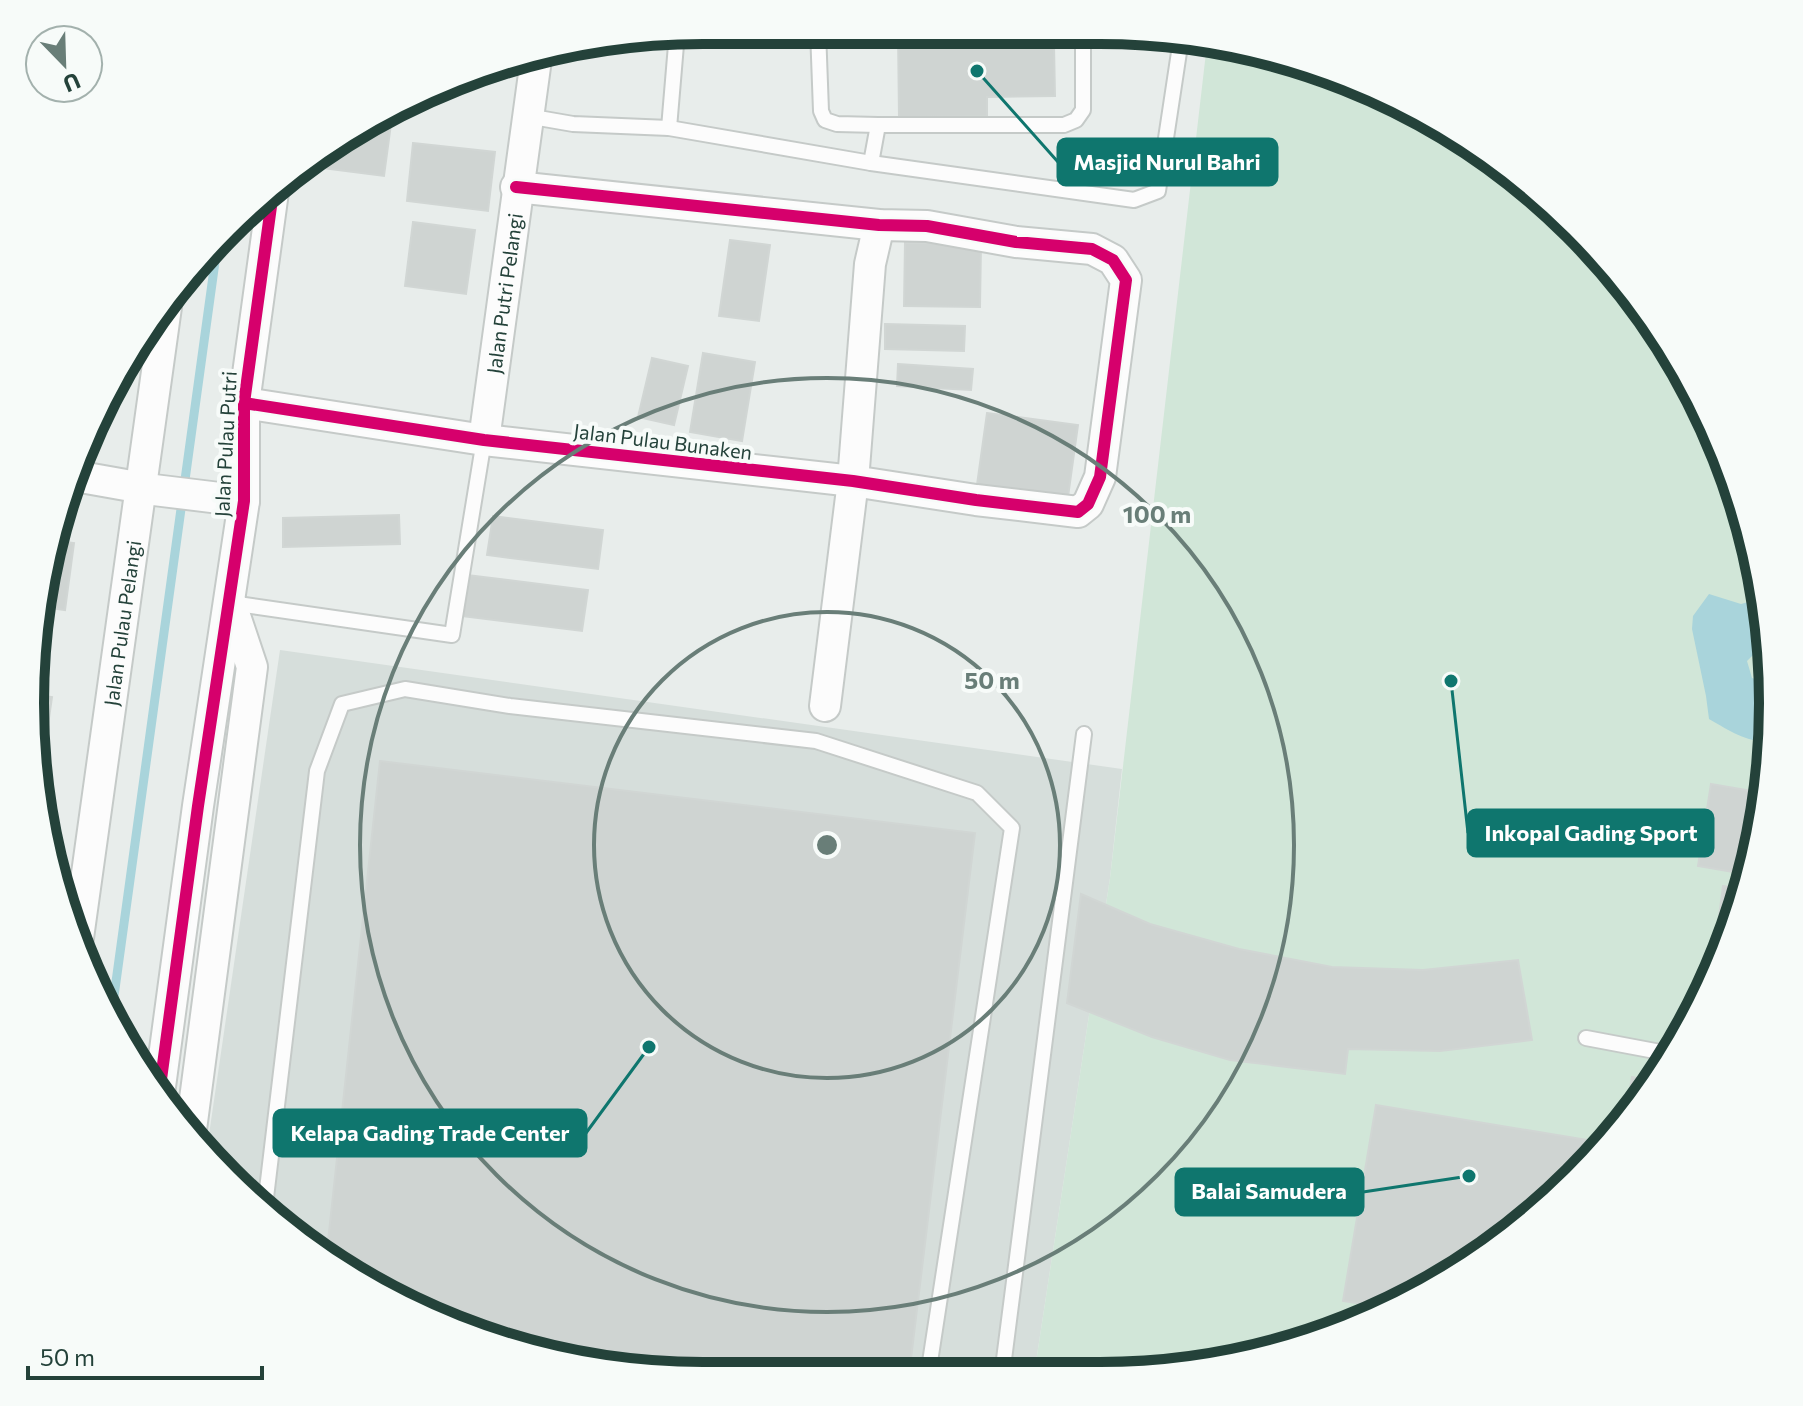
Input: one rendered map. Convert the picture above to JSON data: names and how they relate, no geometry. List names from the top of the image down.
{
  "streets": {
    "street": [
      "Jalan Putri Pelangi",
      "Jalan Pulau Bunaken",
      "Jalan Pulau Putri",
      "Jalan Pulau Pelangi"
    ]
  },
  "crossings": [
    ["Jalan Putri Pelangi", "Jalan Pulau Bunaken"],
    ["Jalan Pulau Bunaken", "Jalan Pulau Putri"]
  ],
  "places": [
    "Masjid Nurul Bahri",
    "Inkopal Gading Sport",
    "Kelapa Gading Trade Center",
    "Balai Samudera"
  ],
  "scale_bar": "50 m",
  "north": "bottom right",
  "rings": ["100 m", "50 m"]
}
